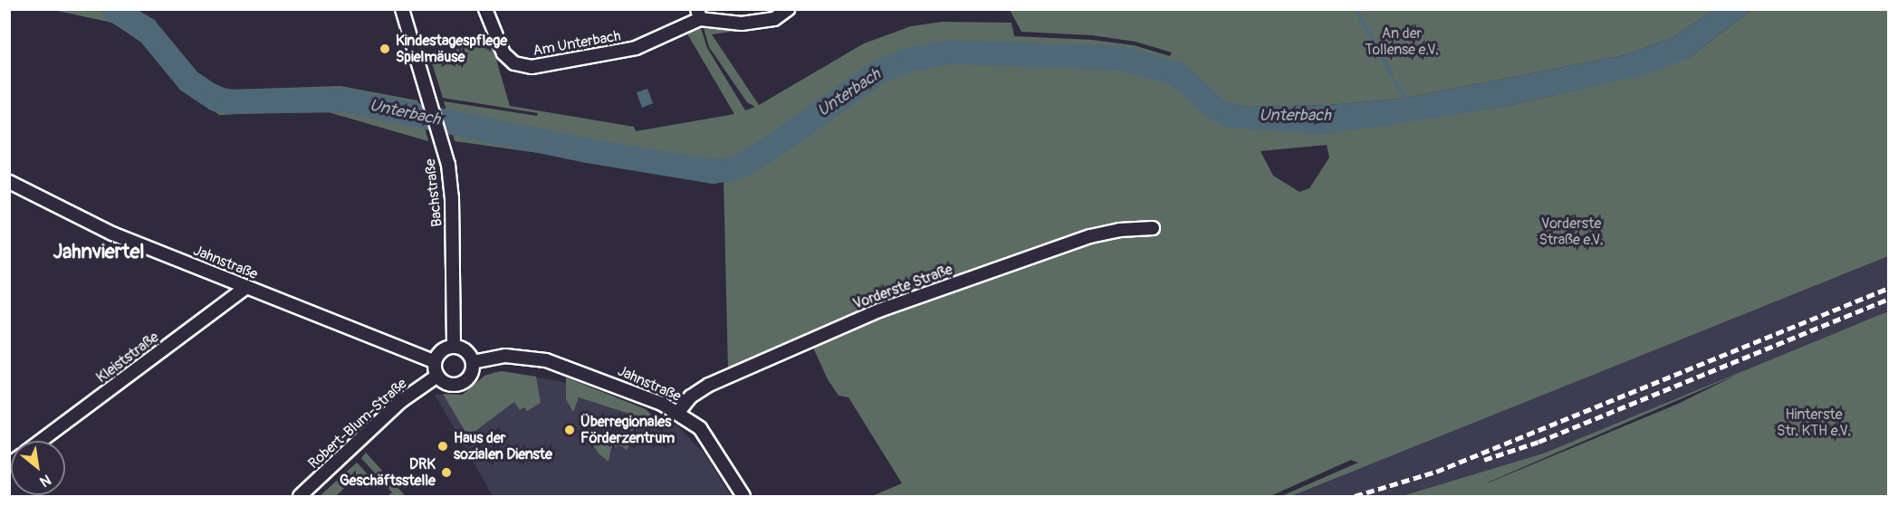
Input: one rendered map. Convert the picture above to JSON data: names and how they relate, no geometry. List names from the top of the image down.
{
  "streets": {
    "street": [
      "Am Unterbach",
      "Bachstraße",
      "Jahnstraße",
      "Vorderste Straße",
      "Kleiststraße",
      "Robert-Blum-Straße"
    ]
  },
  "crossings": [
    ["Bachstraße", "Jahnstraße"],
    ["Bachstraße", "Robert-Blum-Straße"],
    ["Jahnstraße", "Vorderste Straße"],
    ["Jahnstraße", "Kleiststraße"],
    ["Jahnstraße", "Robert-Blum-Straße"]
  ],
  "districts": ["Jahnviertel"],
  "water": ["Unterbach"],
  "parks": ["An der Tollense e.V.", "Vorderste Straße e.V.", "Hinterste Str. KTH e.V."],
  "places": [
    "Kindestagespflege Spielmäuse",
    "Überregionales Förderzentrum",
    "Haus der sozialen Dienste",
    "DRK Geschäftsstelle"
  ],
  "north": "bottom right"
}
